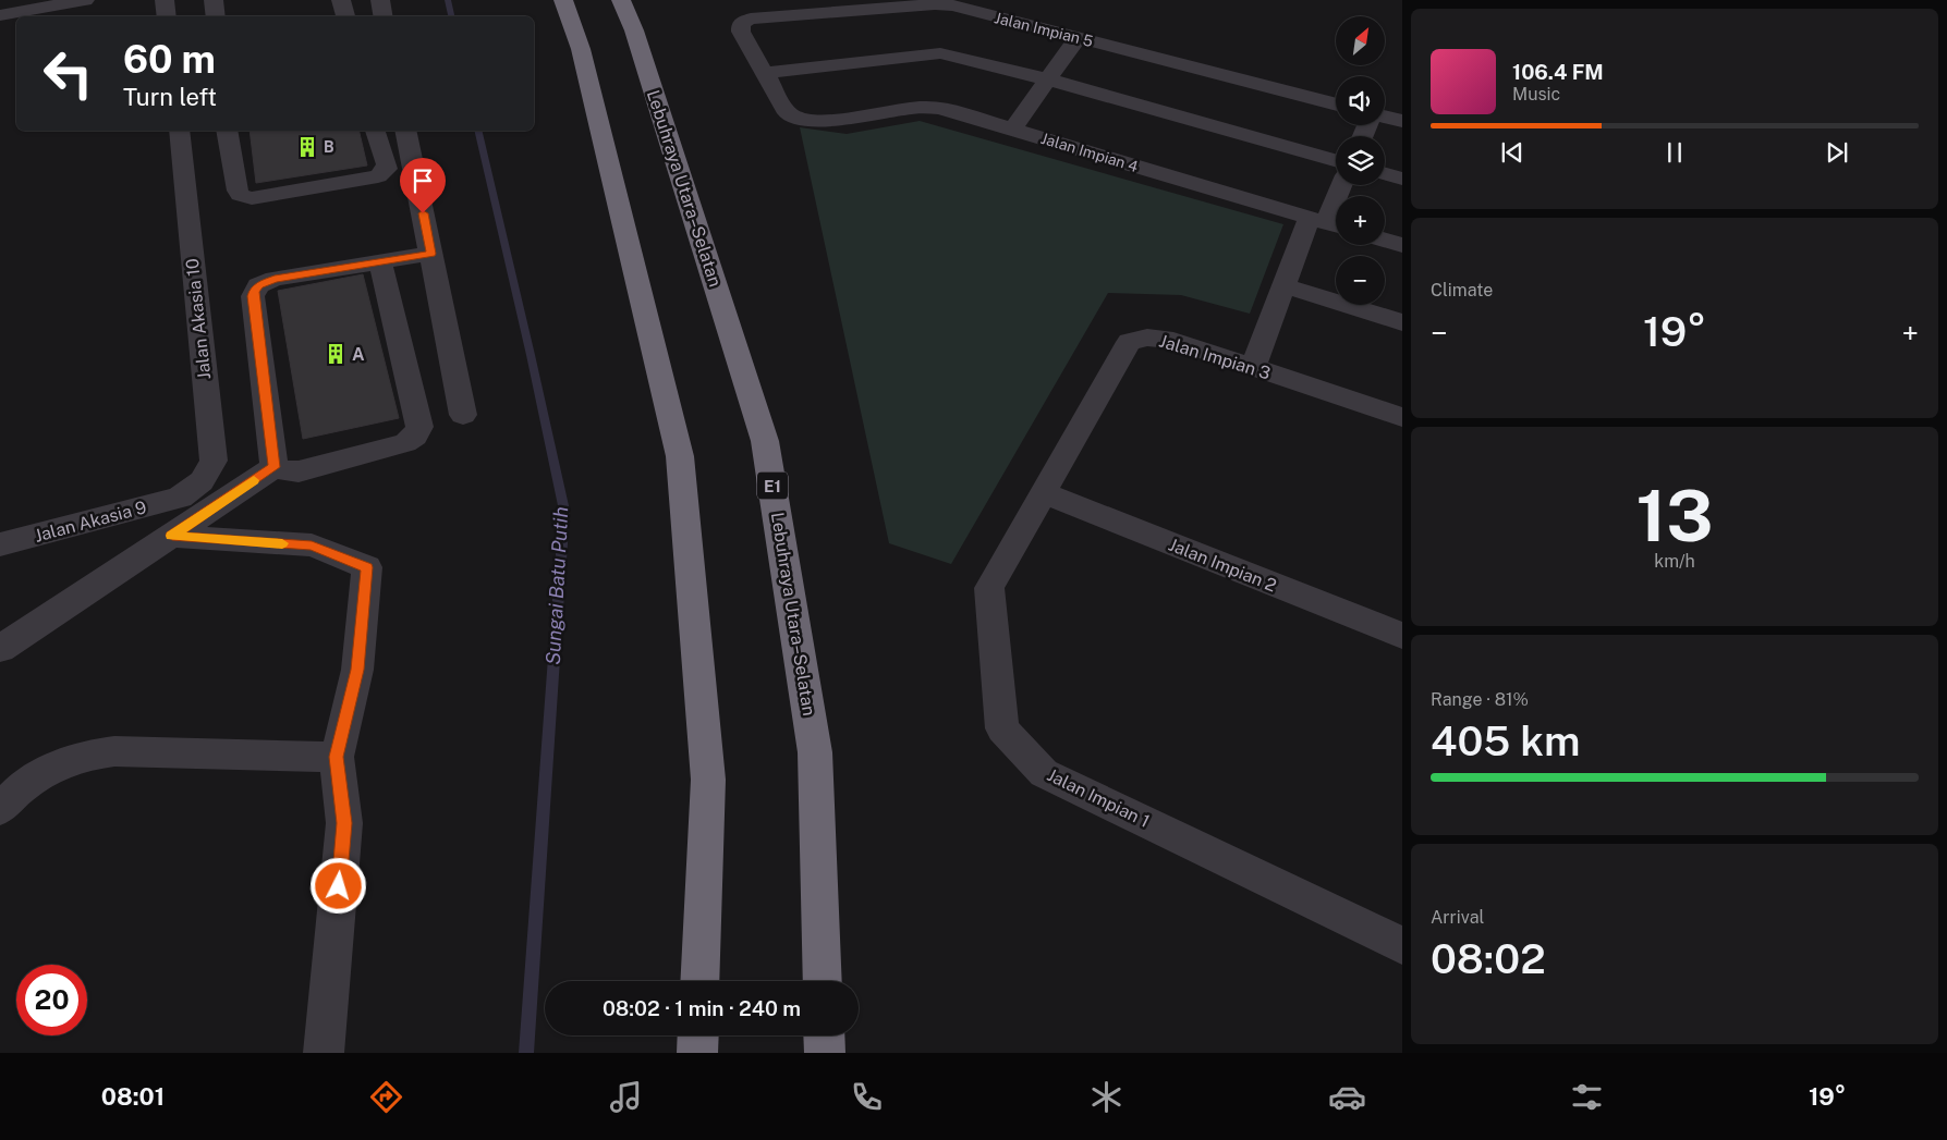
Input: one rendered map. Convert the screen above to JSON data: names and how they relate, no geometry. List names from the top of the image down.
{
  "streets": {
    "highway": ["Lebuhraya Utara–Selatan", "E1"],
    "street": [
      "Jalan Impian 5",
      "Jalan Impian 4",
      "Jalan Akasia 10",
      "Jalan Impian 3",
      "Jalan Akasia 9",
      "Jalan Impian 2",
      "Jalan Impian 1"
    ]
  },
  "crossings": [
    ["Jalan Impian 5", "Jalan Impian 4"],
    ["Jalan Akasia 10", "Jalan Akasia 9"],
    ["Jalan Impian 3", "Jalan Impian 2"],
    ["Jalan Impian 3", "Jalan Impian 1"],
    ["Jalan Impian 2", "Jalan Impian 1"]
  ],
  "water": ["Sungai Batu Putih"],
  "places": {
    "building": ["B", "A"]
  },
  "north": "top right",
  "page": {
    "map_buttons": ["+", "−"],
    "turn": ["60 m", "Turn left"],
    "song": ["106.4 FM", "Music"],
    "tile": [
      "Climate",
      ["13", "km/h"],
      ["Range · 81%", "405 km"],
      ["Arrival", "08:02"]
    ],
    "heat": ["−", "19°", "+"],
    "limit": "20",
    "trip": "08:02 · 1 min · 240 m",
    "tabs": ["08:01", "19°"]
  }
}
